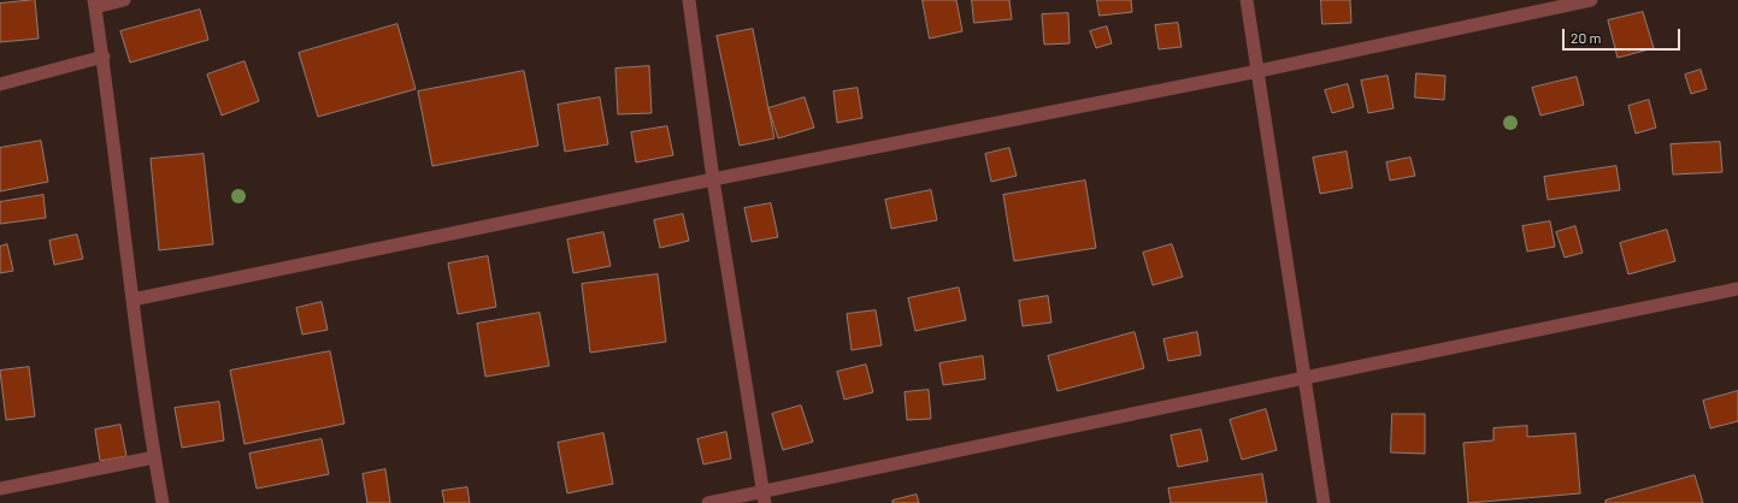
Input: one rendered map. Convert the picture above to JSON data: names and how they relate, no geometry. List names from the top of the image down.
{
  "scale_bar": "20 m"
}
